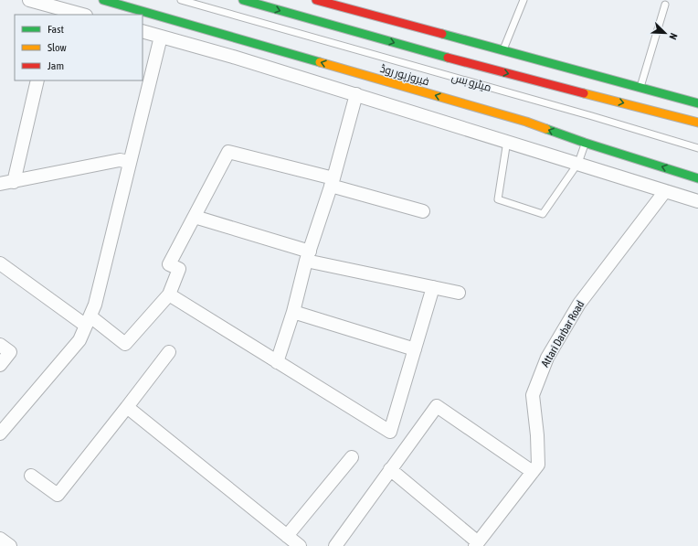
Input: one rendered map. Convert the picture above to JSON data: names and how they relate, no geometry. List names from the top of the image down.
{
  "streets": {
    "main road": ["فیروزپور روڈ"],
    "street": ["Attari Darbar Road"],
    "lane": ["میٹرو بس"]
  },
  "legend": ["Fast", "Slow", "Jam"],
  "north": "bottom right"
}
